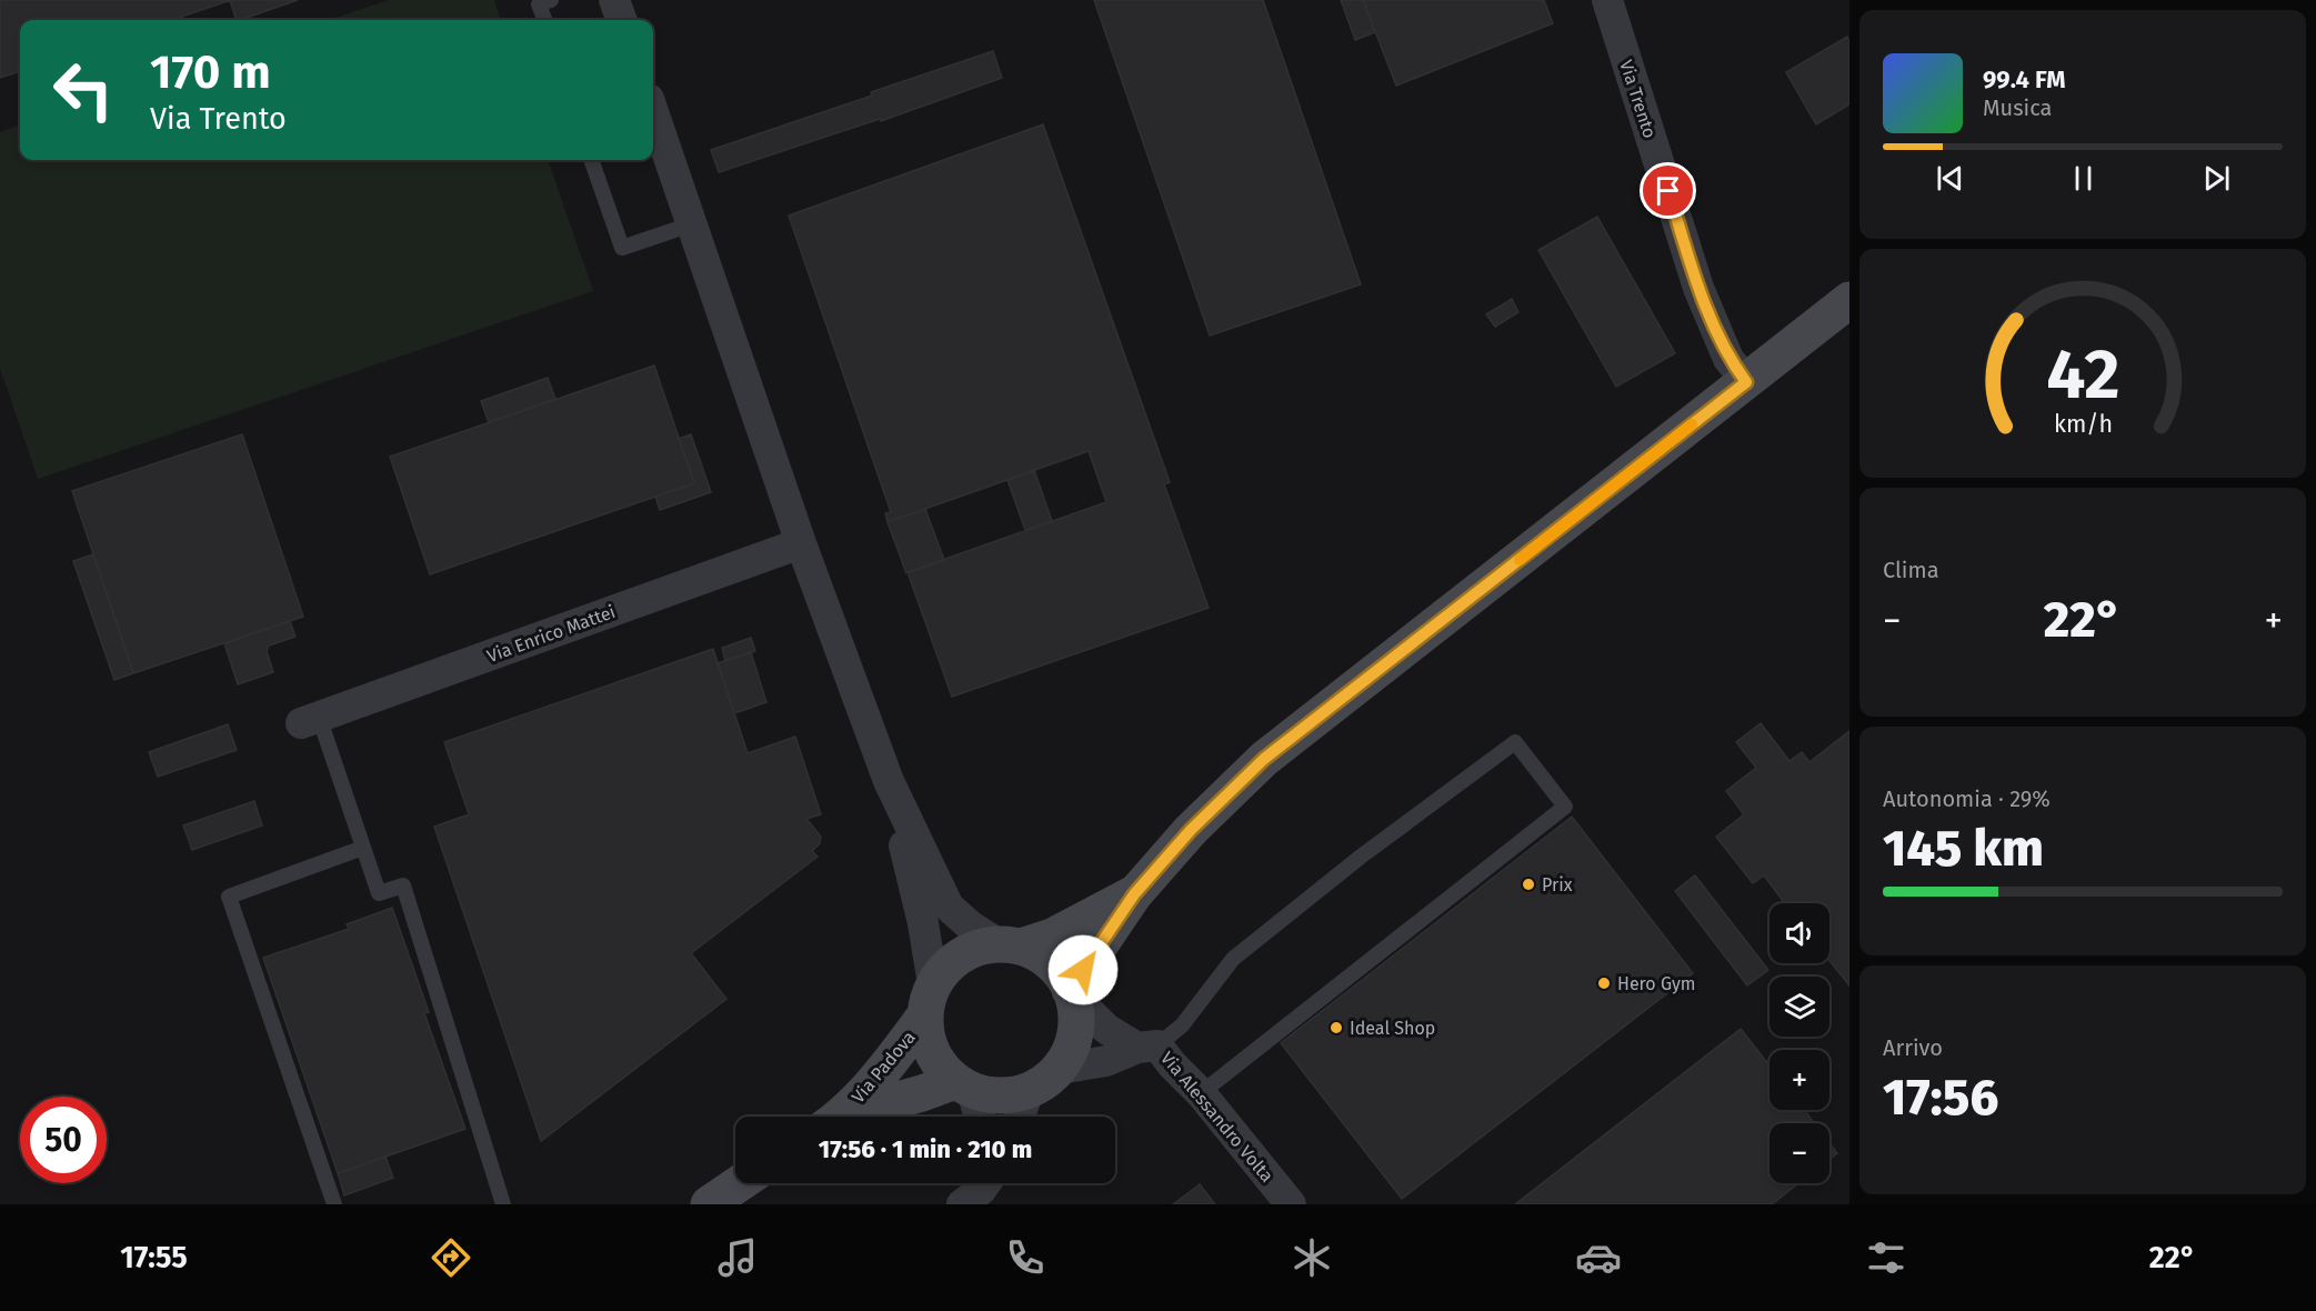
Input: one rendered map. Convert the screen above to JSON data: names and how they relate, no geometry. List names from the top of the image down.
{
  "streets": {
    "main road": ["Via Padova"],
    "street": ["Via Trento", "Via Enrico Mattei", "Via Alessandro Volta"]
  },
  "crossings": [
    ["Via Padova", "Via Alessandro Volta"]
  ],
  "places": ["Prix", "Hero Gym", "Ideal Shop"],
  "page": {
    "turn": ["170 m", "Via Trento"],
    "song": ["99.4 FM", "Musica"],
    "tile": [
      "Clima",
      ["Autonomia · 29%", "145 km"],
      ["Arrivo", "17:56"]
    ],
    "heat": ["−", "22°", "+"],
    "map_buttons": ["+", "−"],
    "limit": "50",
    "trip": "17:56 · 1 min · 210 m",
    "tabs": ["17:55", "22°"],
    "gauge": ["42", "km/h"]
  }
}
